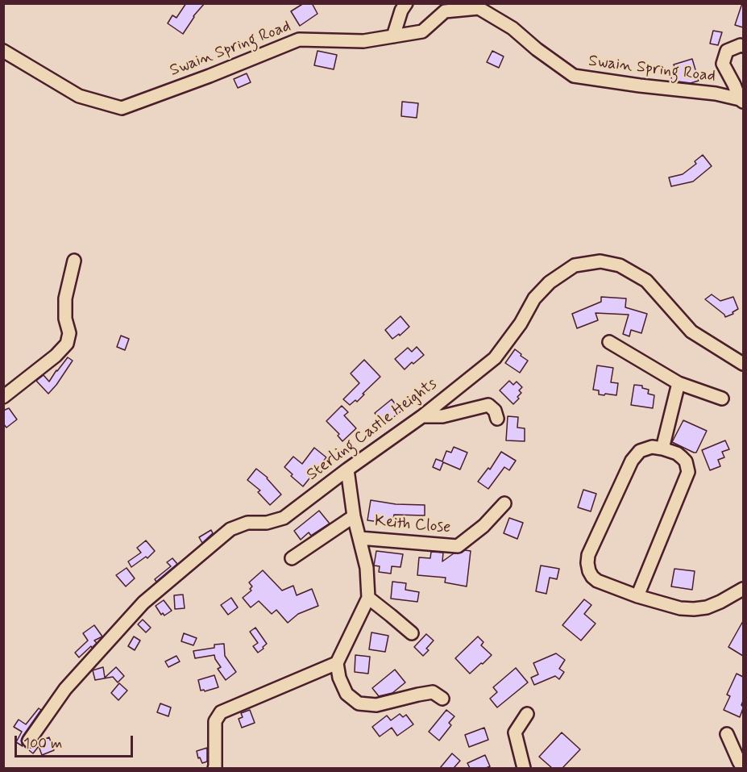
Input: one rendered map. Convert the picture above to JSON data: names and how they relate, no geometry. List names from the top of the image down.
{
  "streets": {
    "street": ["Swain Spring Road", "Sterling Castle Heights", "Keith Close"]
  },
  "scale_bar": "100 m"
}
